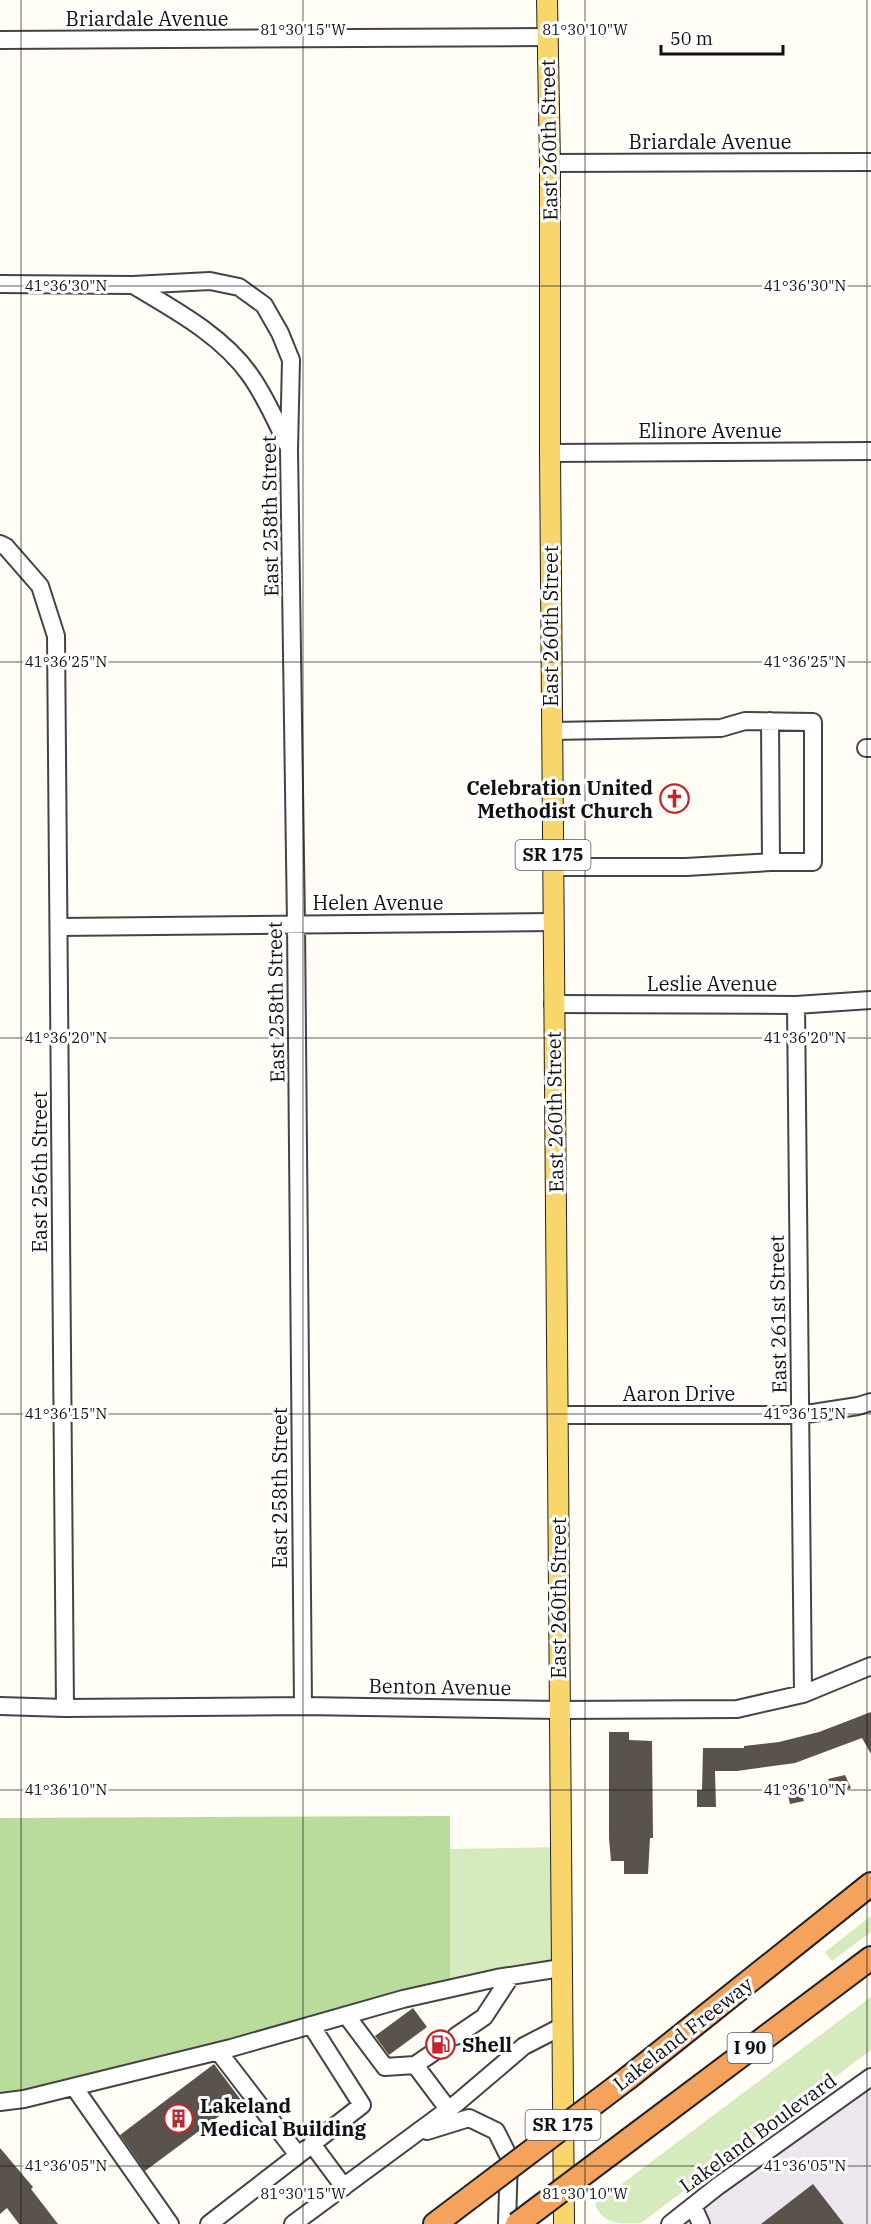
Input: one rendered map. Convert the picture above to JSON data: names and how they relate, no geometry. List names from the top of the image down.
{
  "streets": {
    "highway": ["Lakeland Freeway", "I 90"],
    "main road": ["East 260th Street", "SR 175"],
    "street": [
      "Briardale Avenue",
      "Elinore Avenue",
      "East 258th Street",
      "Helen Avenue",
      "Leslie Avenue",
      "East 256th Street",
      "East 261st Street",
      "Aaron Drive",
      "Benton Avenue",
      "Lakeland Boulevard"
    ]
  },
  "crossings": [
    ["Briardale Avenue", "East 260th Street"],
    ["East 260th Street", "Elinore Avenue"],
    ["East 260th Street", "Helen Avenue"],
    ["East 260th Street", "Leslie Avenue"],
    ["East 260th Street", "Aaron Drive"],
    ["East 260th Street", "Benton Avenue"],
    ["East 258th Street", "Helen Avenue"],
    ["East 258th Street", "Benton Avenue"],
    ["Helen Avenue", "East 256th Street"],
    ["Leslie Avenue", "East 261st Street"],
    ["East 256th Street", "Benton Avenue"],
    ["East 261st Street", "Aaron Drive"],
    ["East 261st Street", "Benton Avenue"]
  ],
  "places": {
    "church": ["Celebration United Methodist Church"],
    "fuel station": ["Shell"],
    "building": ["Lakeland Medical Building"]
  },
  "scale_bar": "50 m",
  "coordinates": [
    "81°30'15\"W",
    "81°30'10\"W",
    "41°36'30\"N",
    "41°36'25\"N",
    "41°36'20\"N",
    "41°36'15\"N",
    "41°36'10\"N",
    "41°36'05\"N"
  ]
}
